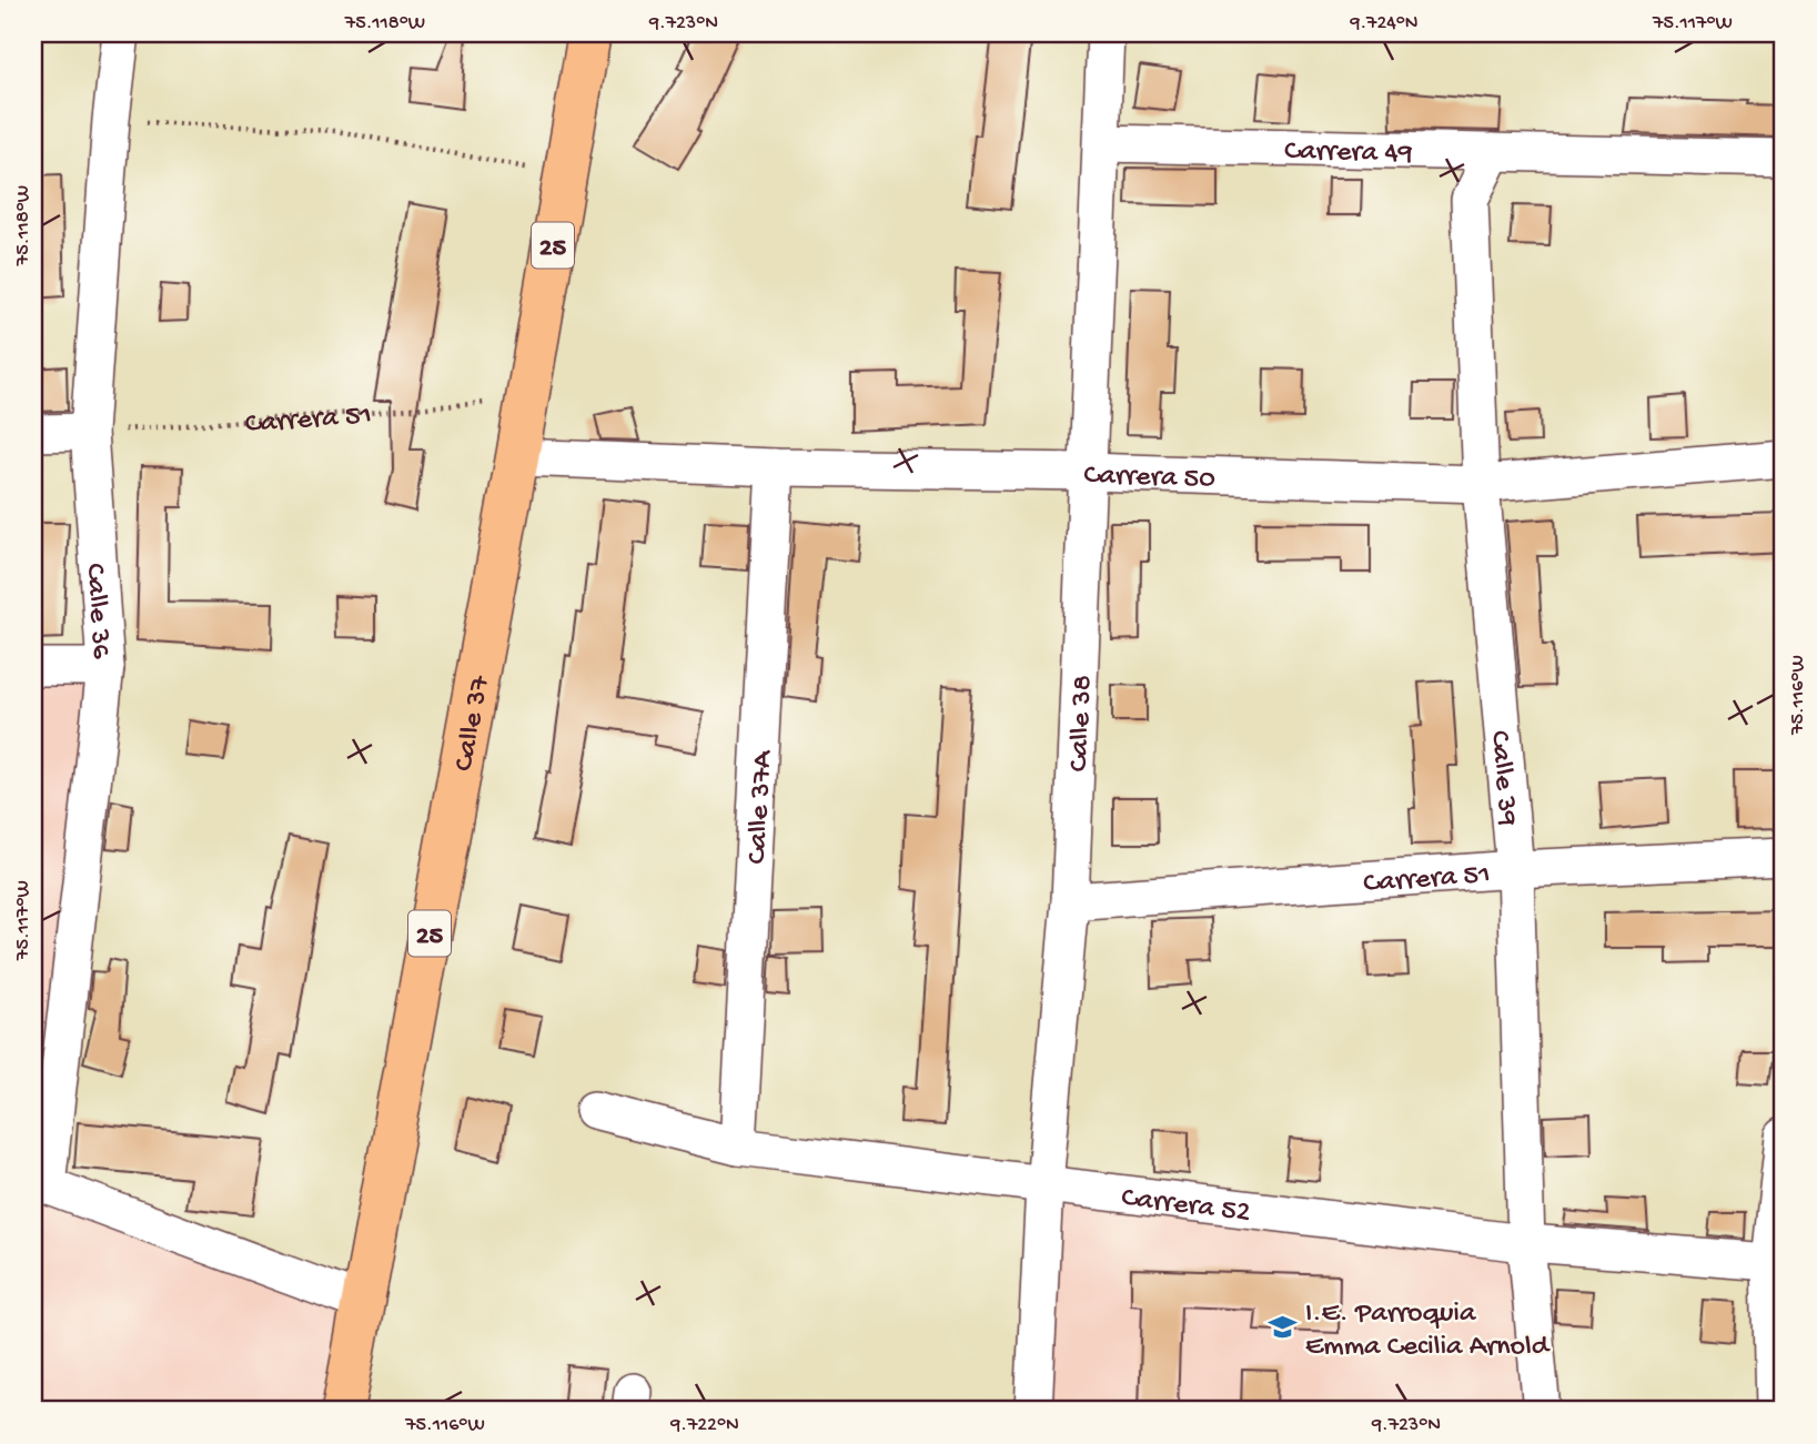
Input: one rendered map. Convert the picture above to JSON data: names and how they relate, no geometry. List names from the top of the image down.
{
  "streets": {
    "main road": ["25", "Calle 37"],
    "street": [
      "Carrera 49",
      "Carrera 51",
      "Carrera 50",
      "Calle 36",
      "Calle 38",
      "Calle 39",
      "Calle 37A",
      "Carrera 52"
    ]
  },
  "crossings": [
    ["Carrera 49", "Calle 38"],
    ["Carrera 49", "Calle 39"],
    ["Carrera 51", "Calle 36"],
    ["Carrera 51", "Calle 37"],
    ["Carrera 51", "Calle 38"],
    ["Carrera 51", "Calle 39"],
    ["Carrera 50", "Calle 37"],
    ["Carrera 50", "Calle 38"],
    ["Carrera 50", "Calle 39"],
    ["Carrera 50", "Calle 37A"],
    ["Calle 36", "Calle 37"],
    ["Calle 38", "Carrera 52"],
    ["Calle 39", "Carrera 52"],
    ["Calle 37A", "Carrera 52"]
  ],
  "places": {
    "school or university": ["I.E. Parroquia Emma Cecilia Arnold"]
  },
  "coordinates": [
    "75.118°W",
    "9.723°N",
    "9.724°N",
    "75.117°W",
    "75.116°W",
    "9.722°N"
  ]
}
